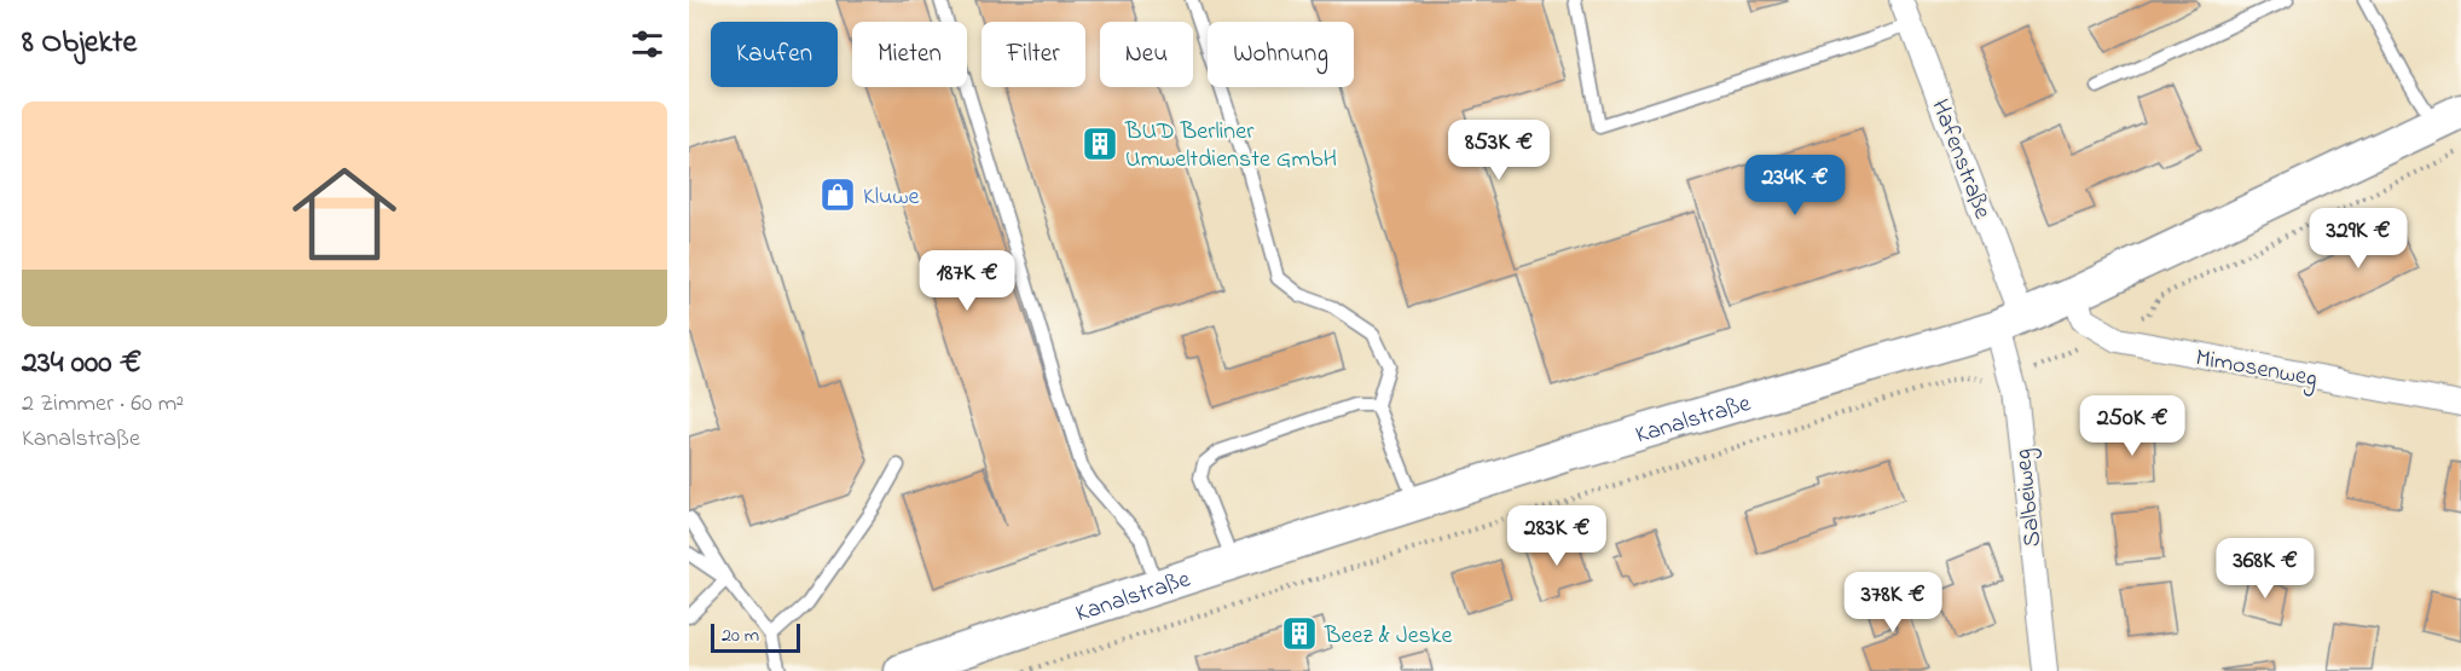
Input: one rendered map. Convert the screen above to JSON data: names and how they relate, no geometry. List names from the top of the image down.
{
  "streets": {
    "street": [
      "Hafenstraße",
      "Mimosenweg",
      "Kanalstraße",
      "Salbeiweg"
    ]
  },
  "crossings": [
    ["Hafenstraße", "Kanalstraße"],
    ["Hafenstraße", "Salbeiweg"],
    ["Mimosenweg", "Kanalstraße"],
    ["Kanalstraße", "Salbeiweg"]
  ],
  "places": {
    "building": ["BUD Berliner Umweltdienste GmbH", "Beez & Jeske"],
    "shop": ["Kluwe"]
  },
  "scale_bar": "20 m",
  "page": {
    "heading": "8 Objekte",
    "chip": [
      "Kaufen",
      "Mieten",
      "Filter",
      "Neu",
      "Wohnung"
    ],
    "list": [
      {
        "name": "234 000 €",
        "note": "2 Zimmer · 60 m² · Kanalstraße"
      }
    ],
    "price": [
      "853K €",
      "234K €",
      "329K €",
      "187K €",
      "250K €",
      "283K €",
      "368K €",
      "378K €"
    ],
    "scale": "20 m"
  }
}
